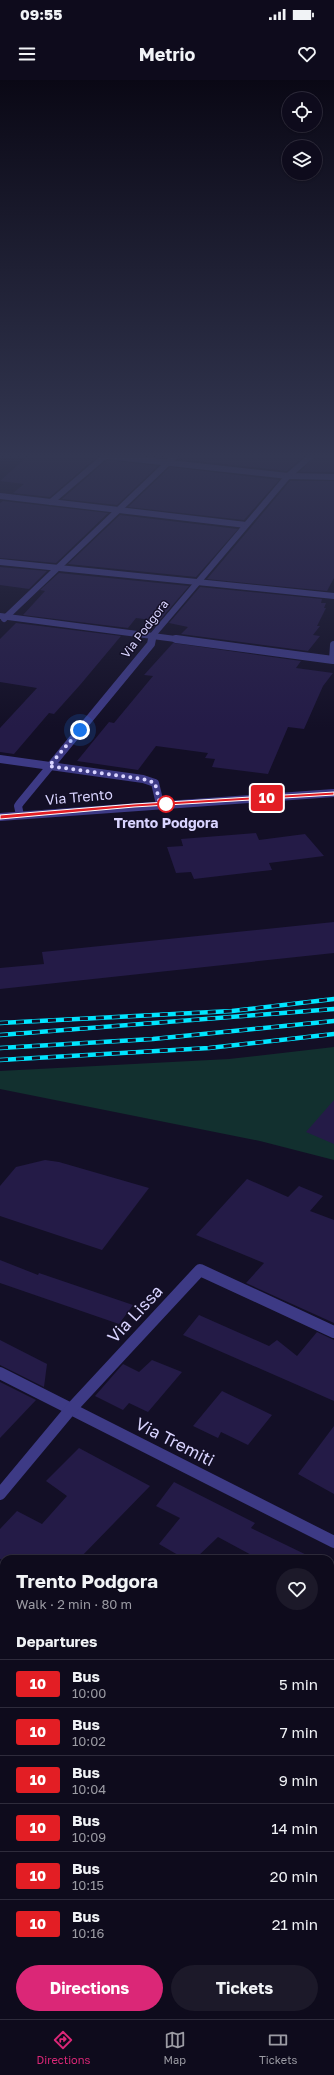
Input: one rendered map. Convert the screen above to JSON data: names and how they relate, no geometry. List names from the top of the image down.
{
  "streets": {
    "street": [
      "Via Podgora",
      "Via Trento",
      "Via Lissa",
      "Via Tremiti"
    ]
  },
  "crossings": [
    ["Via Podgora", "Via Trento"],
    ["Via Lissa", "Via Tremiti"]
  ],
  "places": ["Trento Podgora"],
  "lines": ["bus line 10"],
  "page": {
    "status": "09:55",
    "header": "Metrio",
    "on_map": "10",
    "heading": [
      ["Trento Podgora", "Walk · 2 min · 80 m"],
      "Departures"
    ],
    "list": [
      {
        "mark": "10",
        "name": "Bus",
        "note": "10:00",
        "value": "5 min"
      },
      {
        "mark": "10",
        "name": "Bus",
        "note": "10:02",
        "value": "7 min"
      },
      {
        "mark": "10",
        "name": "Bus",
        "note": "10:04",
        "value": "9 min"
      },
      {
        "mark": "10",
        "name": "Bus",
        "note": "10:09",
        "value": "14 min"
      },
      {
        "mark": "10",
        "name": "Bus",
        "note": "10:15",
        "value": "20 min"
      },
      {
        "mark": "10",
        "name": "Bus",
        "note": "10:16",
        "value": "21 min"
      }
    ],
    "buttons": ["Directions", "Tickets"],
    "tabs": ["Directions", "Map", "Tickets"]
  }
}
